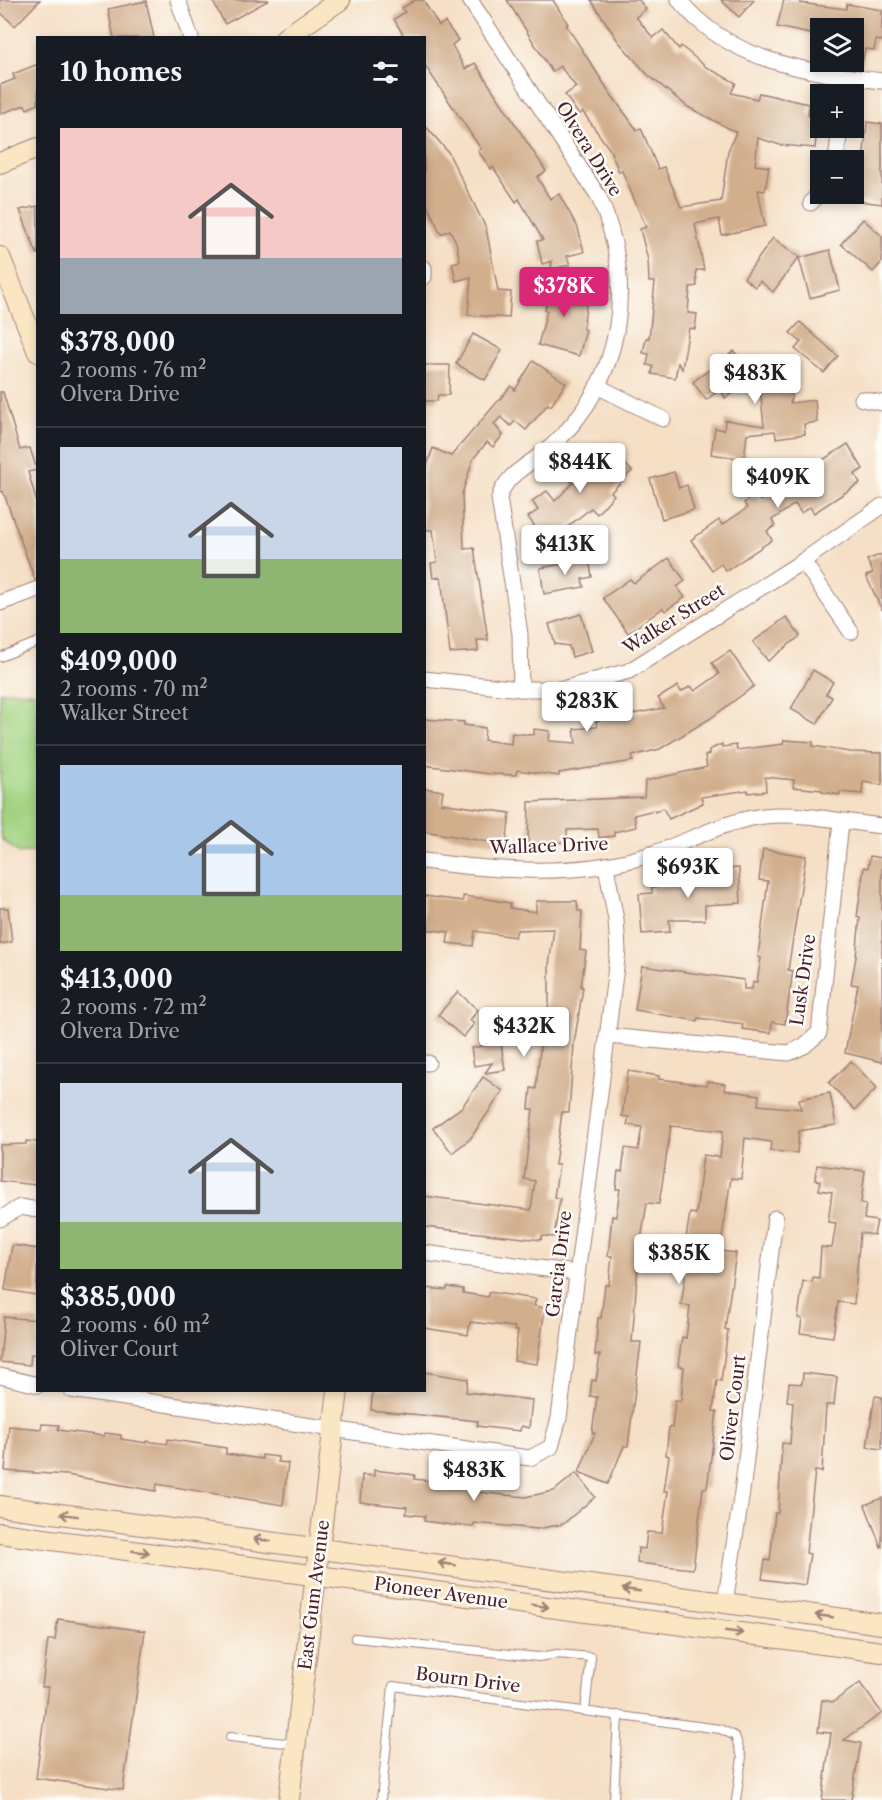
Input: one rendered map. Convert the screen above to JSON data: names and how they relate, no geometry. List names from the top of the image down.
{
  "streets": {
    "main road": ["Pioneer Avenue", "East Gum Avenue"],
    "street": [
      "Olvera Drive",
      "Walker Street",
      "Wallace Drive",
      "Lusk Drive",
      "Garcia Drive",
      "Oliver Court"
    ],
    "lane": ["Bourn Drive"]
  },
  "crossings": [
    ["Olvera Drive", "Walker Street"],
    ["Wallace Drive", "Lusk Drive"],
    ["Wallace Drive", "Garcia Drive"],
    ["Lusk Drive", "Garcia Drive"],
    ["Garcia Drive", "East Gum Avenue"],
    ["Oliver Court", "Pioneer Avenue"],
    ["Pioneer Avenue", "East Gum Avenue"]
  ],
  "page": {
    "map_buttons": ["+", "−"],
    "heading": "10 homes",
    "list": [
      {
        "name": "$378,000",
        "note": "2 rooms · 76 m² · Olvera Drive"
      },
      {
        "name": "$409,000",
        "note": "2 rooms · 70 m² · Walker Street"
      },
      {
        "name": "$413,000",
        "note": "2 rooms · 72 m² · Olvera Drive"
      },
      {
        "name": "$385,000",
        "note": "2 rooms · 60 m² · Oliver Court"
      }
    ],
    "price": [
      "$378K",
      "$483K",
      "$844K",
      "$409K",
      "$413K",
      "$283K",
      "$693K",
      "$432K",
      "$385K",
      "$483K"
    ]
  }
}
